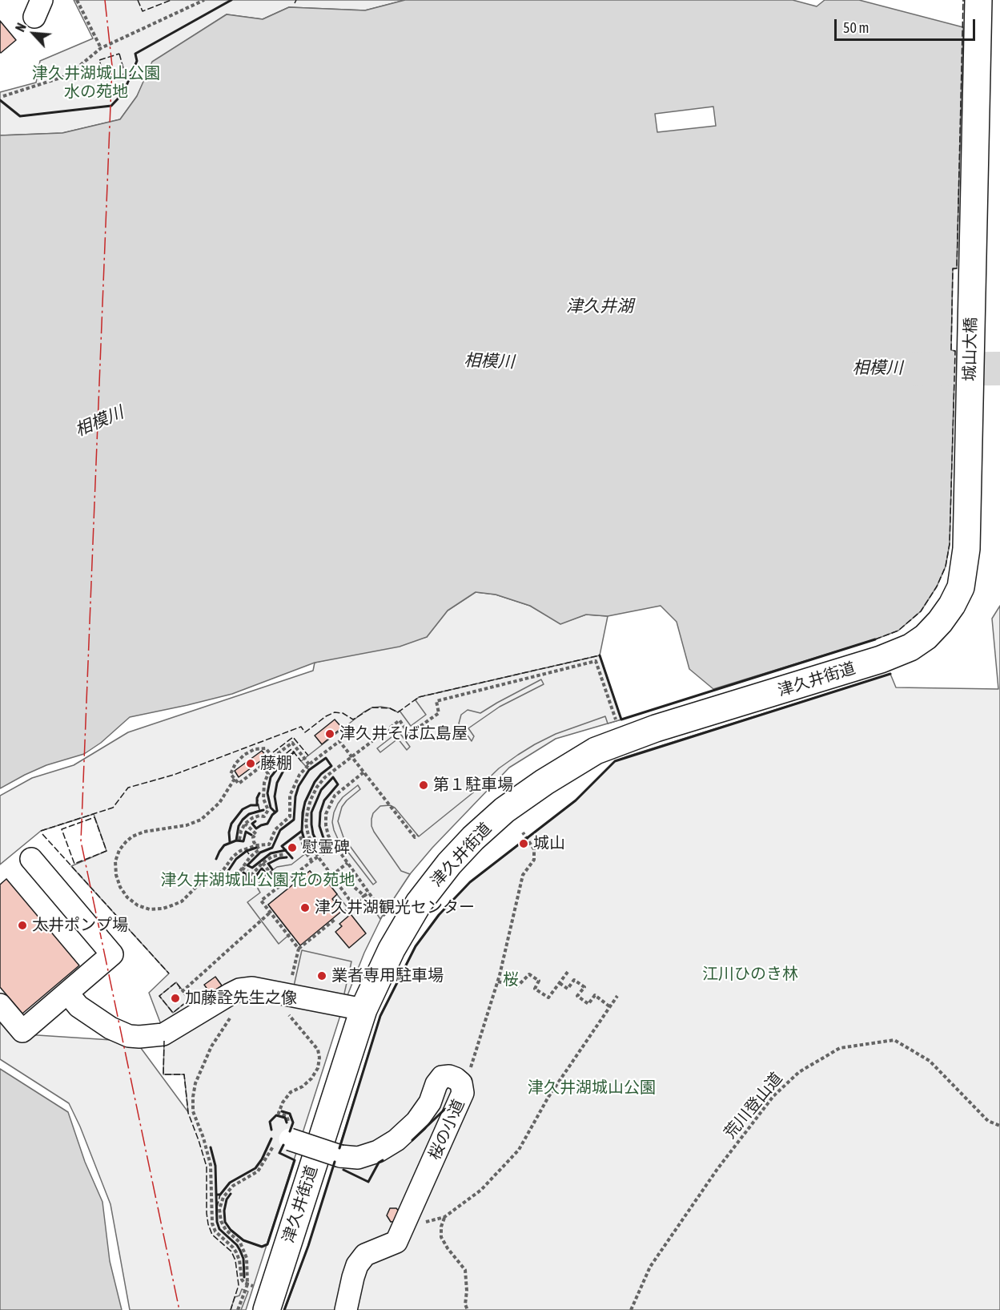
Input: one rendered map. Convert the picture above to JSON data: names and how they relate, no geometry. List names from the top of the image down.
{
  "streets": {
    "highway": ["城山大橋", "津久井街道"],
    "street": ["桜の小道"],
    "path": ["荒川登山道"]
  },
  "crossings": [
    ["城山大橋", "津久井街道"]
  ],
  "water": ["津久井湖", "相模川"],
  "parks": [
    "津久井湖城山公園 水の苑地",
    "津久井湖城山公園 花の苑地",
    "江川ひのき林",
    "桜",
    "津久井湖城山公園"
  ],
  "places": [
    "津久井そば広島屋",
    "藤棚",
    "第１駐車場",
    "城山",
    "慰霊碑",
    "津久井湖観光センター",
    "太井ポンプ場",
    "業者専用駐車場",
    "加藤詮先生之像"
  ],
  "scale_bar": "50 m",
  "north": "top left"
}
